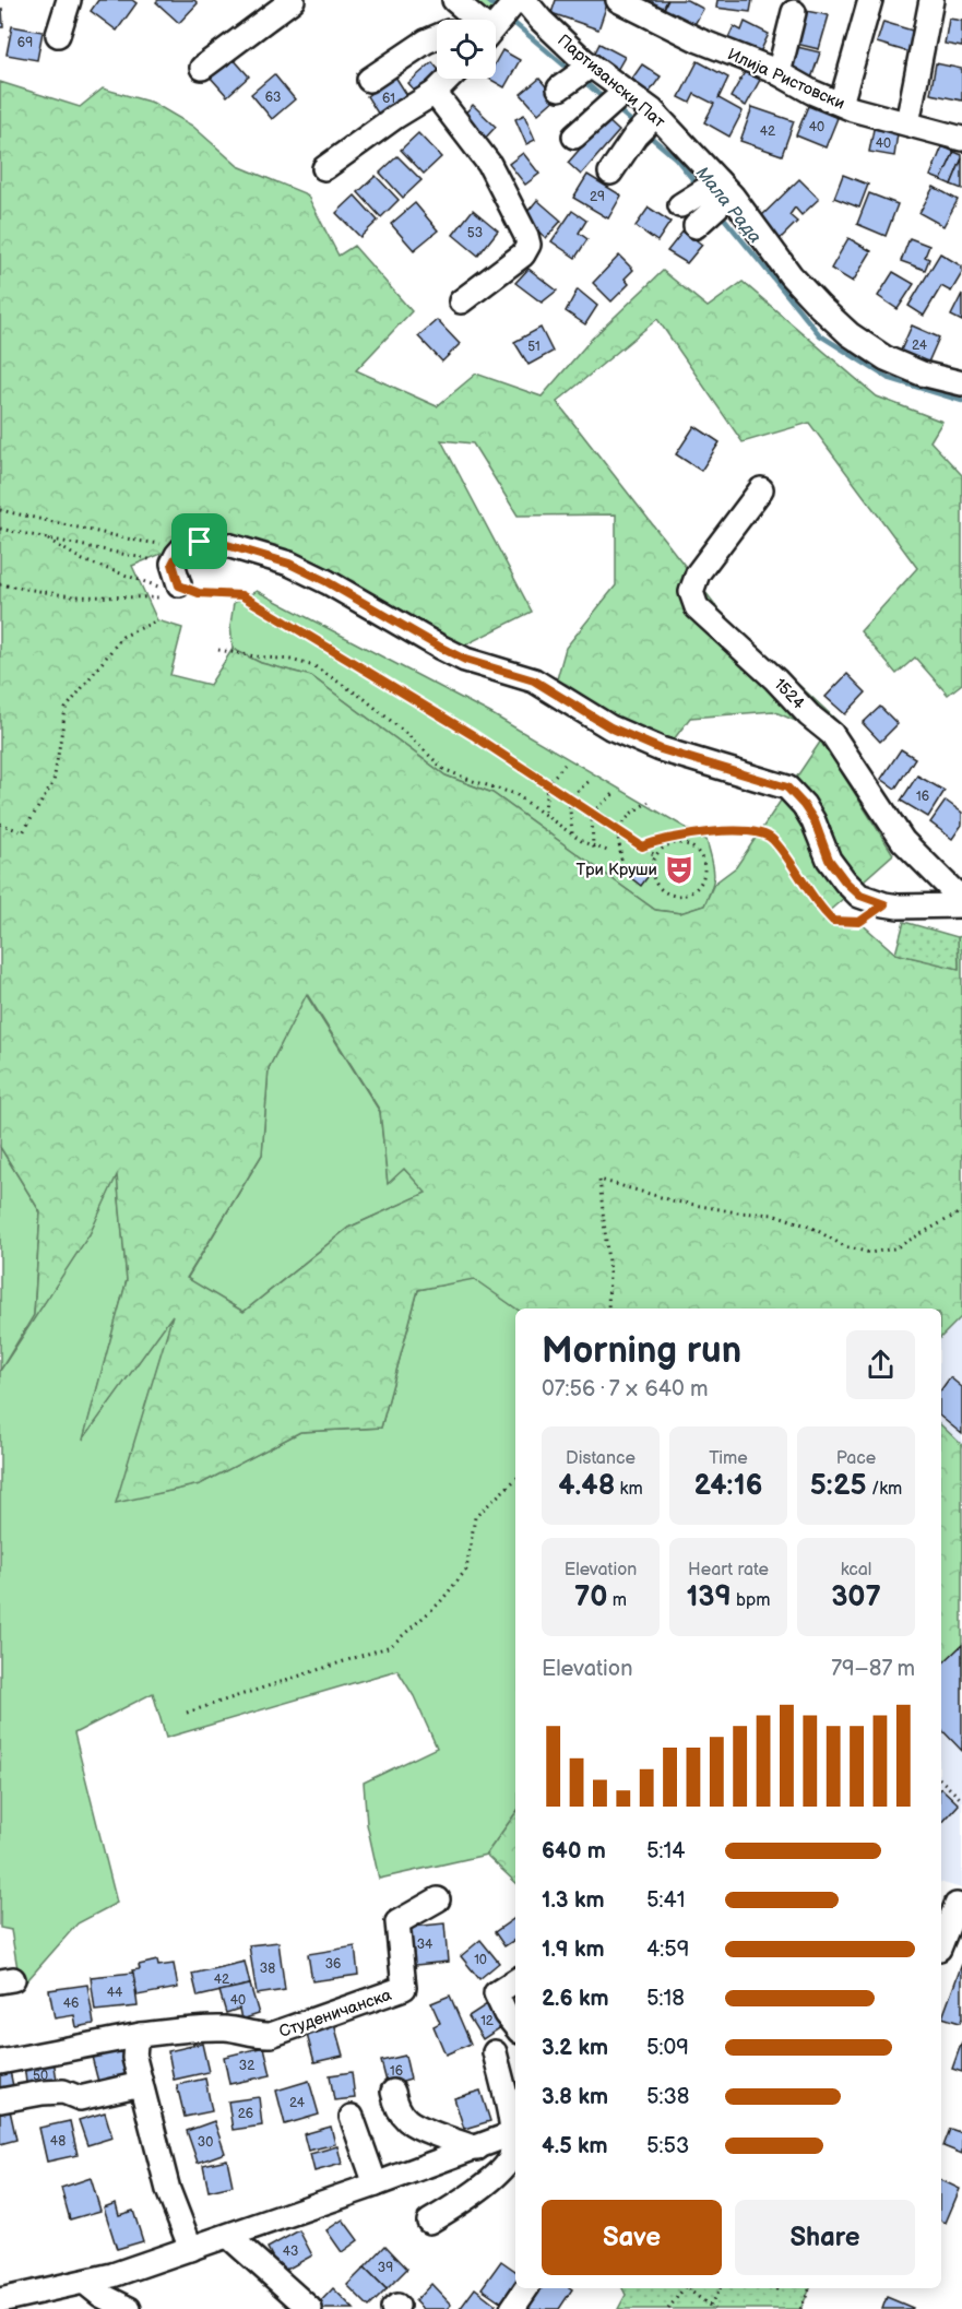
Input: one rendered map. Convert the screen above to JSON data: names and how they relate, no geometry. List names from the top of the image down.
{
  "streets": {
    "street": [
      "Илија Ристовски",
      "Партизански Пат",
      "1524",
      "Студеничанска"
    ]
  },
  "water": ["Мала Рада"],
  "places": {
    "theatre": ["Три Круши"]
  },
  "house_numbers": [
    "69",
    "63",
    "61",
    "40",
    "42",
    "40",
    "29",
    "53",
    "24",
    "51",
    "16",
    "34",
    "10",
    "36",
    "38",
    "42",
    "44",
    "40",
    "46",
    "12",
    "32",
    "16",
    "50",
    "24",
    "26",
    "48",
    "30",
    "43",
    "39"
  ],
  "page": {
    "heading": ["Morning run", "07:56 · 7 × 640 m"],
    "stats": [
      ["Distance", "4.48 km"],
      ["Time", "24:16"],
      ["Pace", "5:25 /km"],
      ["Elevation", "70 m"],
      ["Heart rate", "139 bpm"],
      ["kcal", "307"]
    ],
    "chart": ["Elevation", "79–87 m"],
    "list": [
      {
        "name": "640 m",
        "note": "5:14"
      },
      {
        "name": "1.3 km",
        "note": "5:41"
      },
      {
        "name": "1.9 km",
        "note": "4:59"
      },
      {
        "name": "2.6 km",
        "note": "5:18"
      },
      {
        "name": "3.2 km",
        "note": "5:09"
      },
      {
        "name": "3.8 km",
        "note": "5:38"
      },
      {
        "name": "4.5 km",
        "note": "5:53"
      }
    ],
    "buttons": ["Save", "Share"]
  }
}
